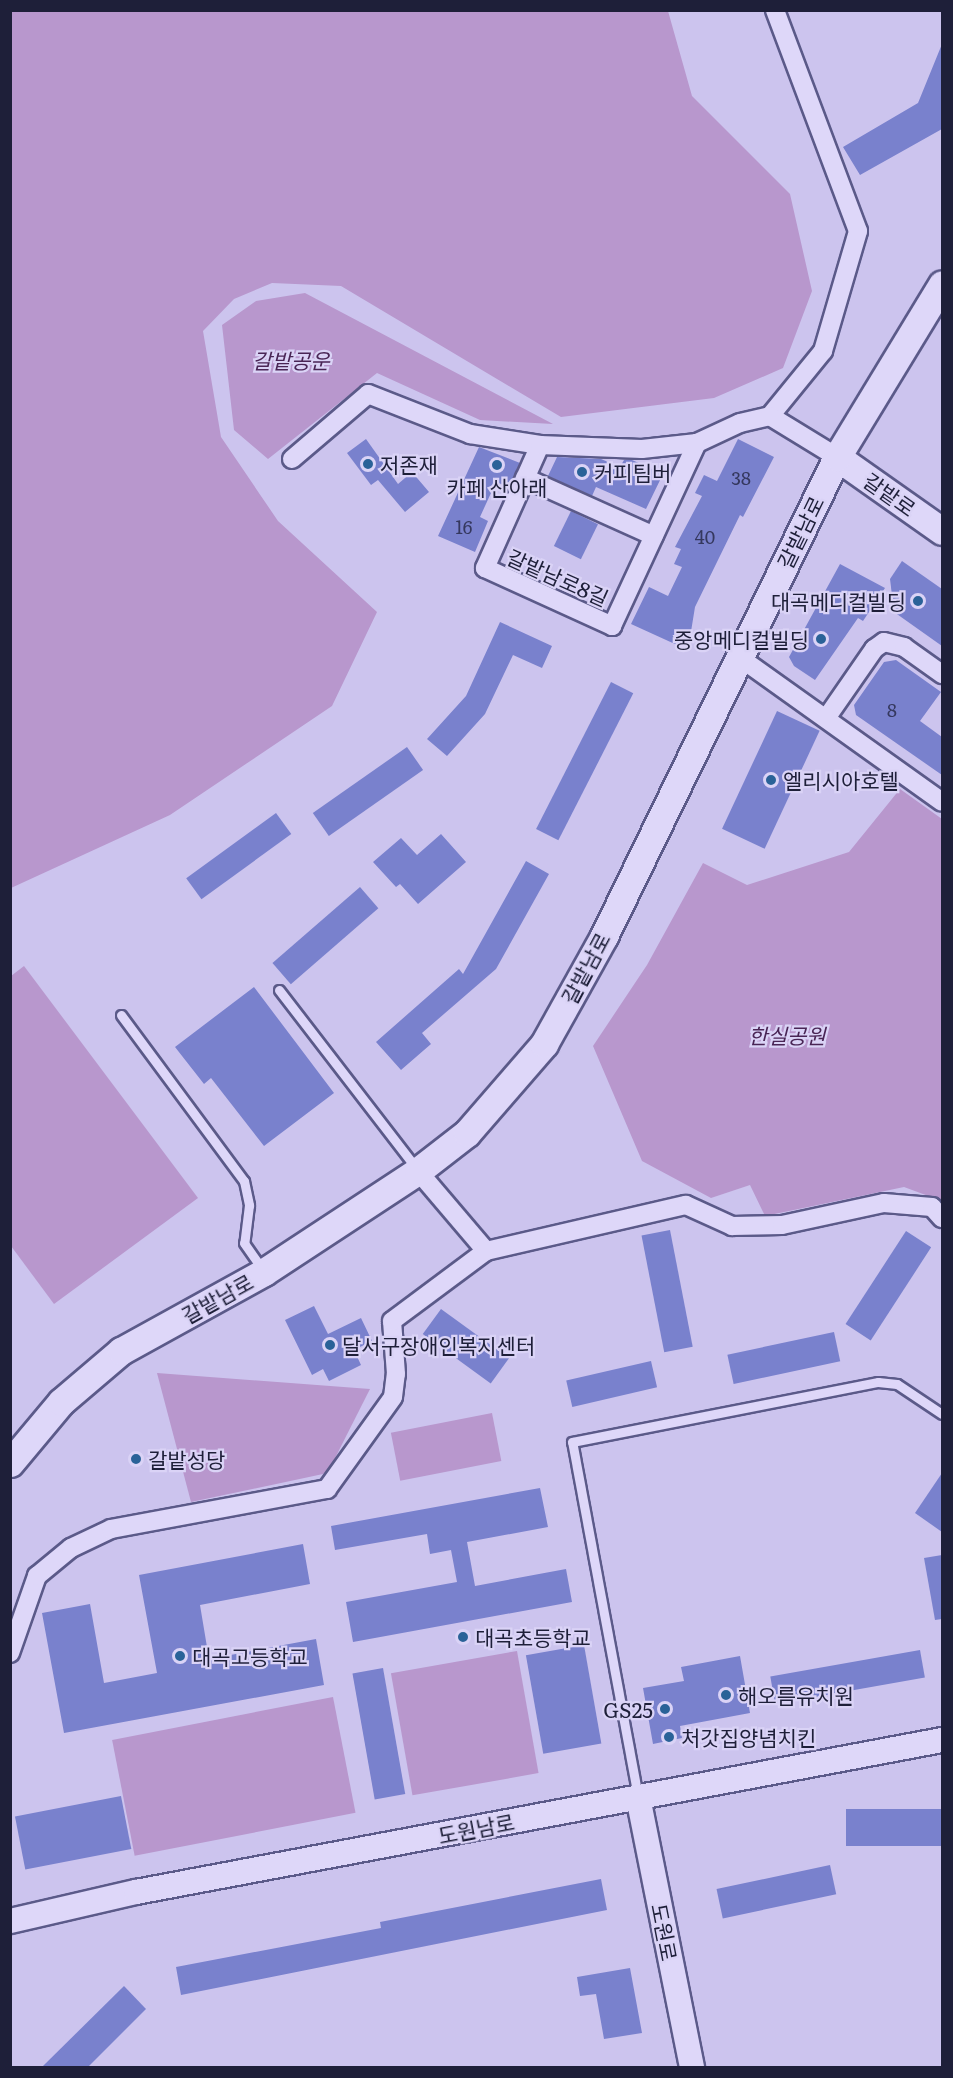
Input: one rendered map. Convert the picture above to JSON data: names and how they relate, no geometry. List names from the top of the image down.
{
  "streets": {
    "main road": ["갈밭로", "갈밭남로"],
    "street": ["갈밭남로8길", "도원남로", "도원로"]
  },
  "crossings": [
    ["갈밭로", "갈밭남로"],
    ["도원남로", "도원로"]
  ],
  "parks": ["갈밭공운", "한실공원"],
  "places": [
    "저존재",
    "카페 산아래",
    "커피팀버",
    "대곡메디컬빌딩",
    "중앙메디컬빌딩",
    "엘리시아호텔",
    "달서구장애인복지센터",
    "갈밭성당",
    "대곡초등학교",
    "대곡고등학교",
    "해오름유치원",
    "GS25",
    "처갓집양념치킨"
  ],
  "house_numbers": [
    "38",
    "16",
    "40",
    "8"
  ]
}
